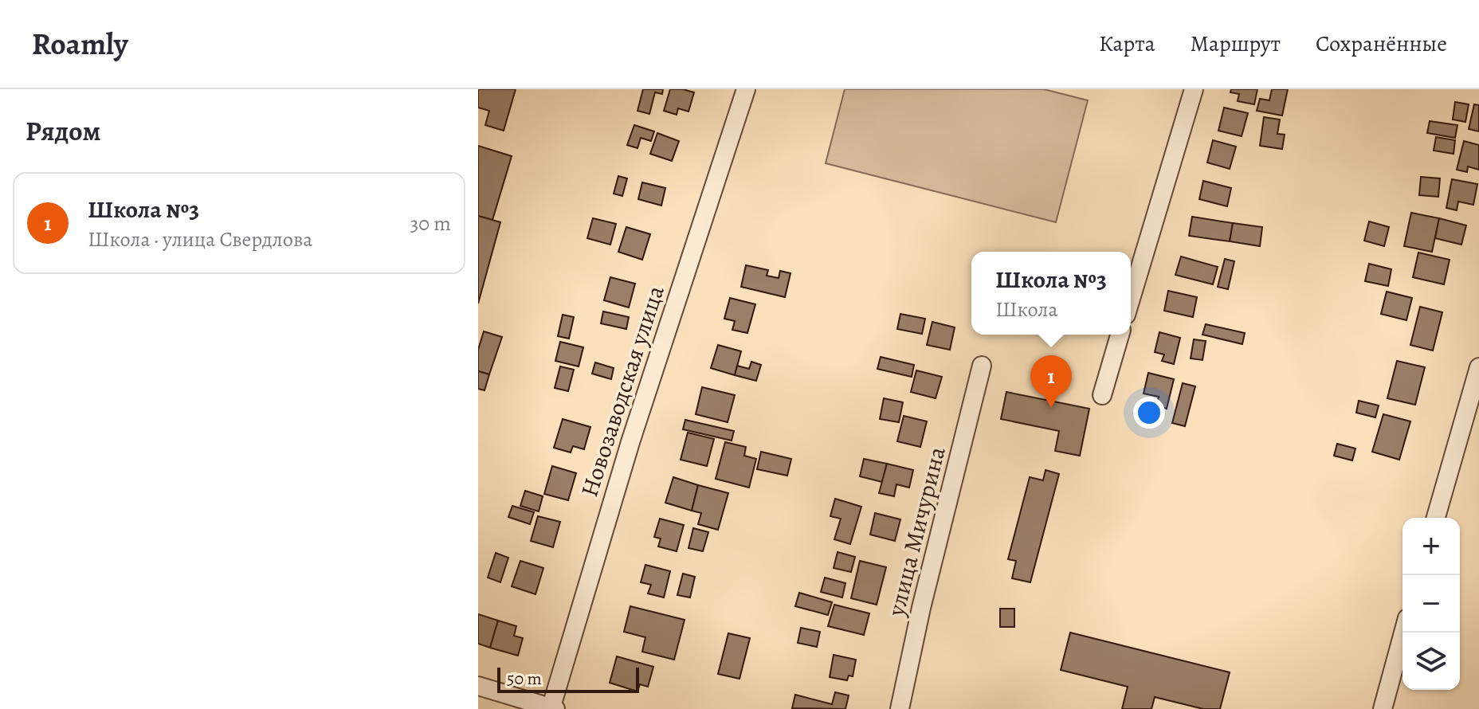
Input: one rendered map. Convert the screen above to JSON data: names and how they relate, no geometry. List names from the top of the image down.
{
  "streets": {
    "street": ["Новозаводская улица", "улица Мичурина"]
  },
  "scale_bar": "50 m",
  "page": {
    "header": "Roamly",
    "nav": ["Карта", "Маршрут", "Сохранённые"],
    "heading": "Рядом",
    "list": [
      {
        "mark": "1",
        "name": "Школа №3",
        "note": "Школа · улица Свердлова",
        "value": "30 m"
      }
    ],
    "popup": ["Школа №3", "Школа"],
    "pins": "1",
    "map_buttons": ["+", "−"],
    "scale": "50 m"
  }
}
